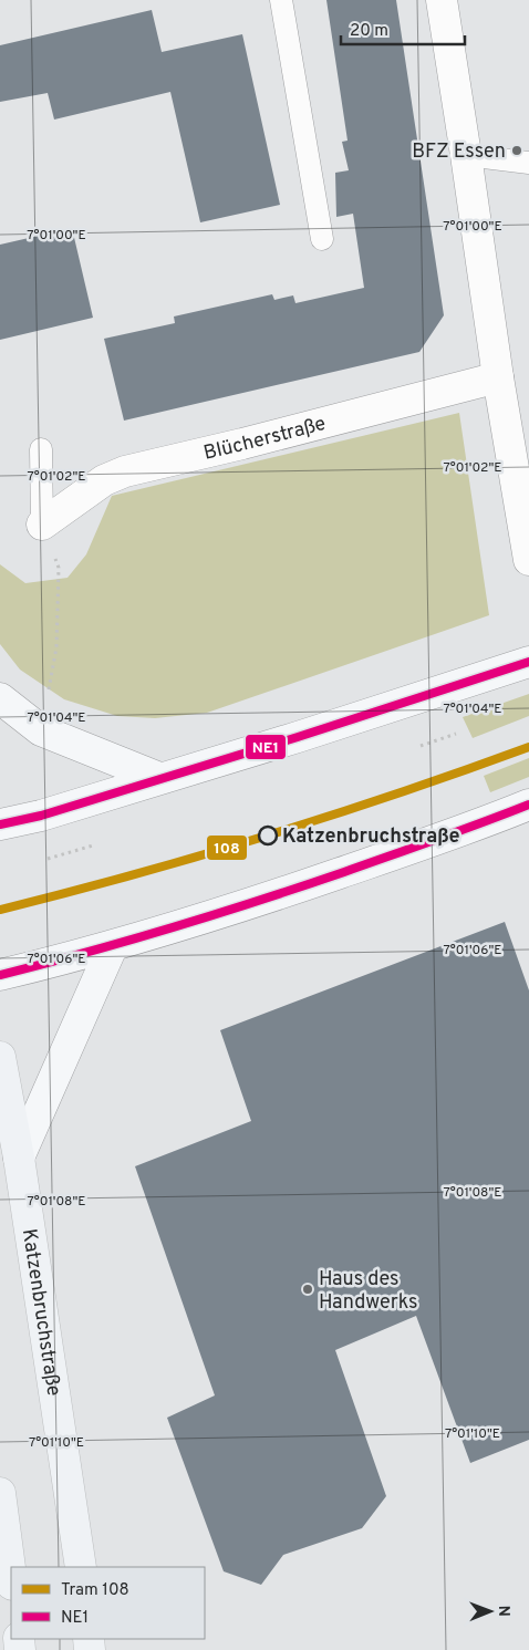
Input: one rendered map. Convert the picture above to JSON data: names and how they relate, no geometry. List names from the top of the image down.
{
  "streets": {
    "main road": ["Katzenbruchstraße"],
    "street": ["Blücherstraße"]
  },
  "places": ["BFZ Essen", "Katzenbruchstraße", "Haus des Handwerks"],
  "lines": ["transit line NE1", "tram line 108"],
  "legend": ["Tram 108", "NE1"],
  "scale_bar": "20 m",
  "north": "right",
  "coordinates": [
    "7°01'00\"E",
    "7°01'02\"E",
    "7°01'04\"E",
    "7°01'06\"E",
    "7°01'08\"E",
    "7°01'10\"E"
  ]
}
